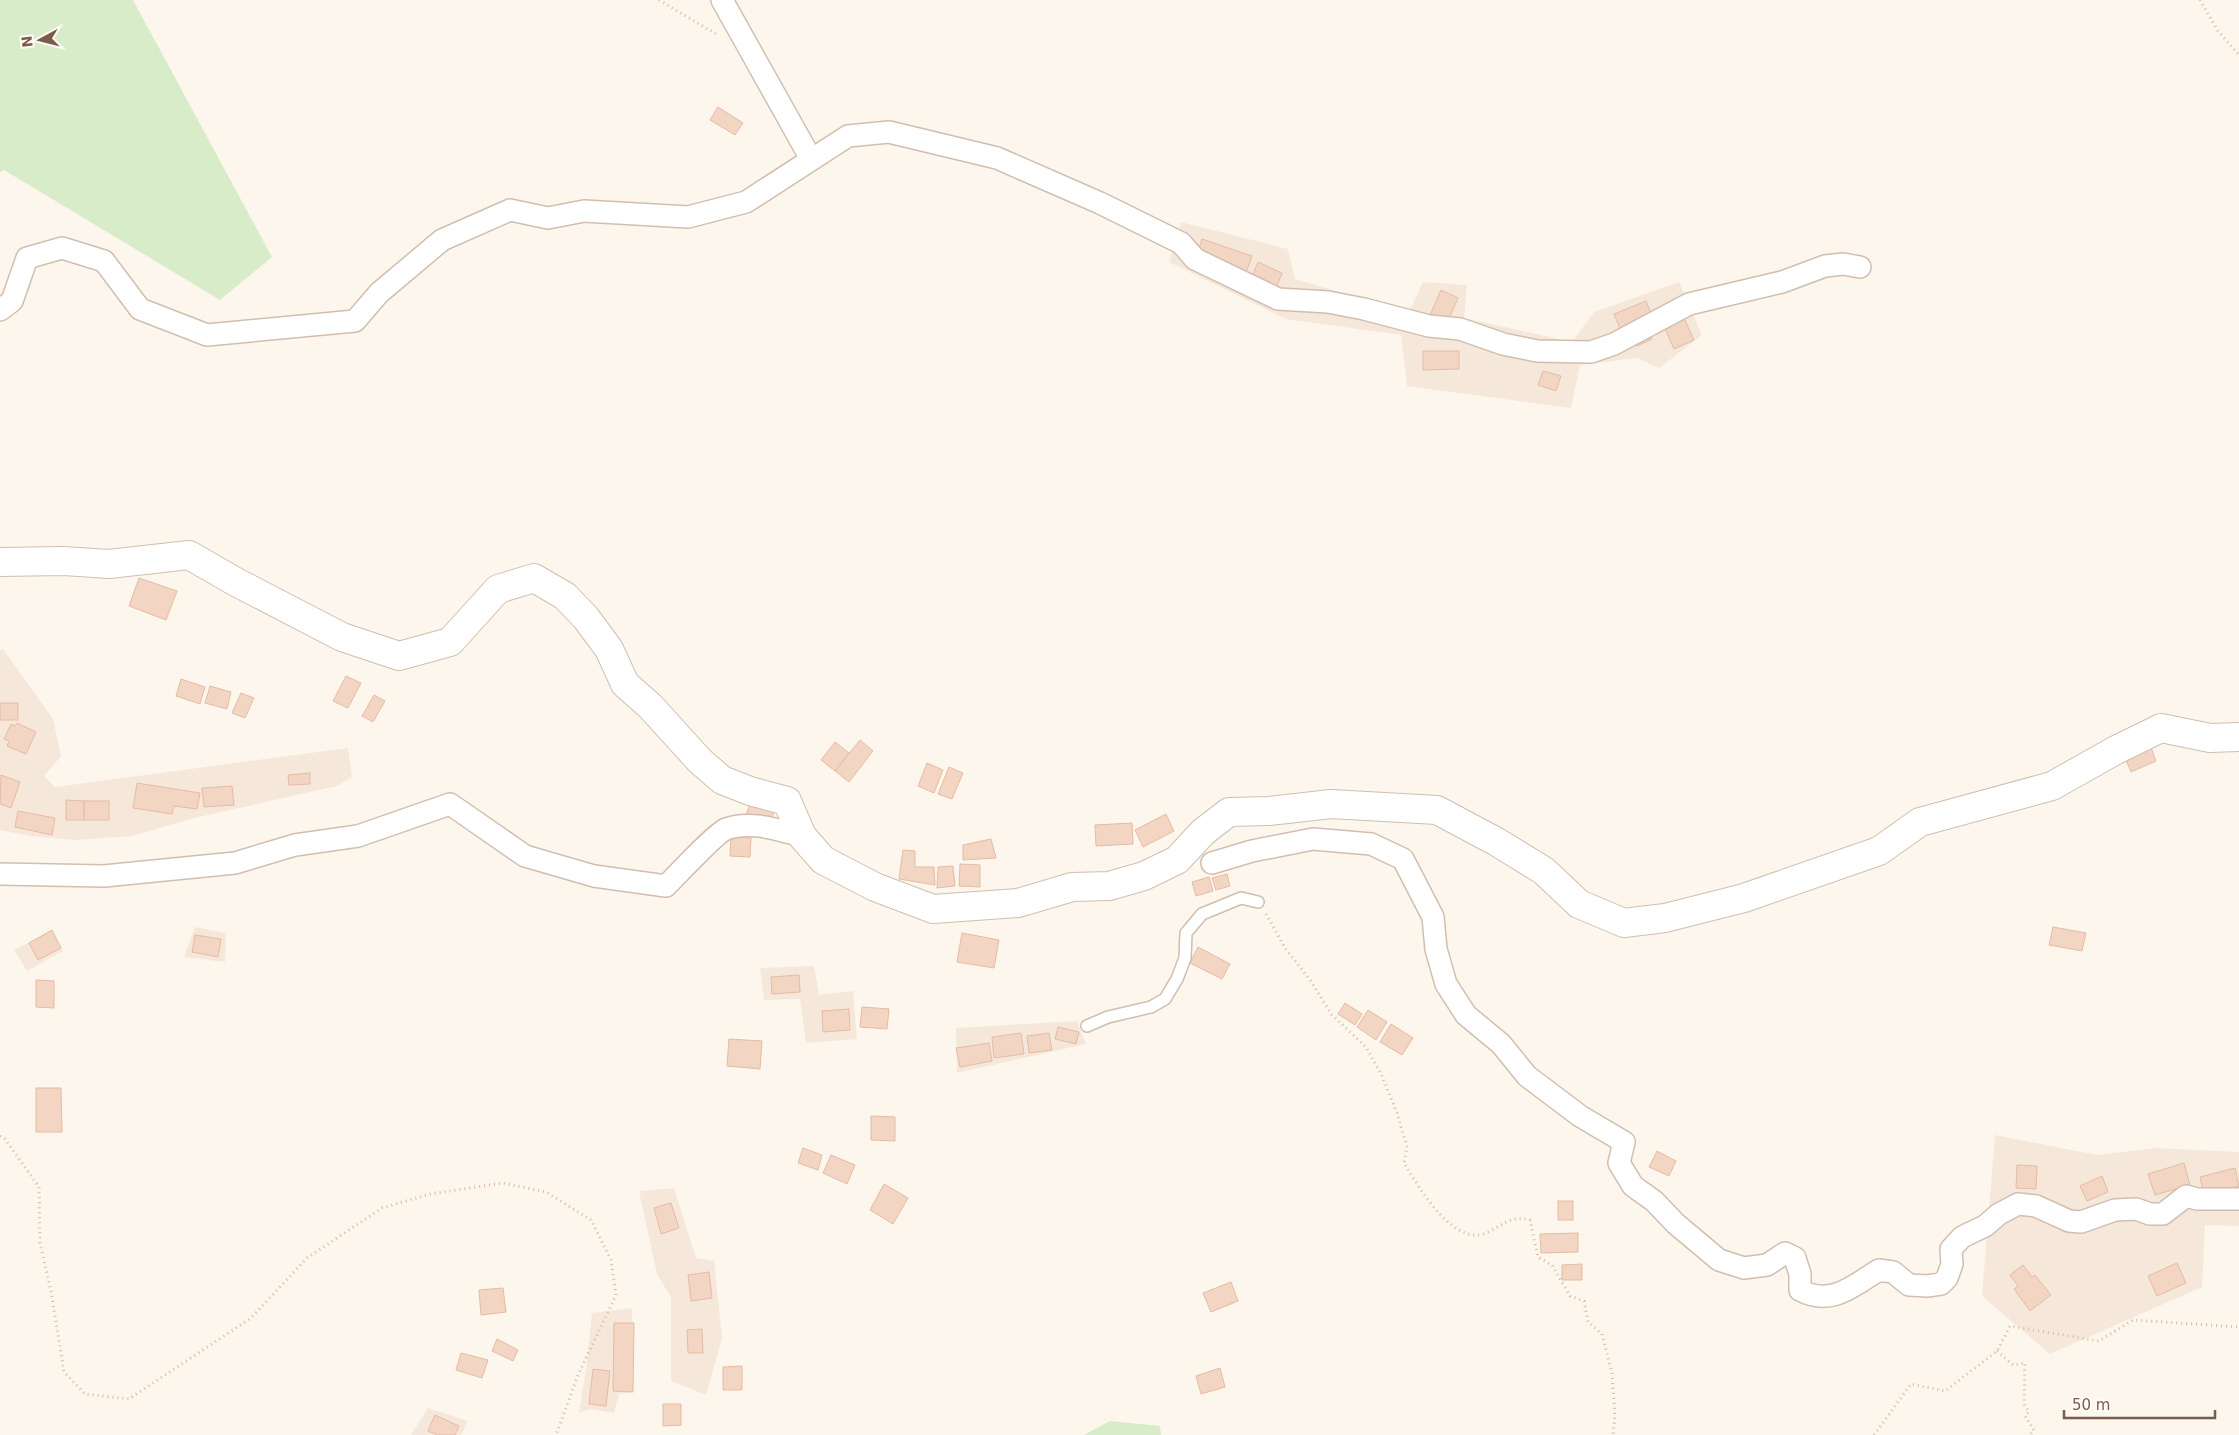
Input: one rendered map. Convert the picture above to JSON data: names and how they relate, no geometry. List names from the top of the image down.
{
  "scale_bar": "50 m",
  "north": "left"
}
